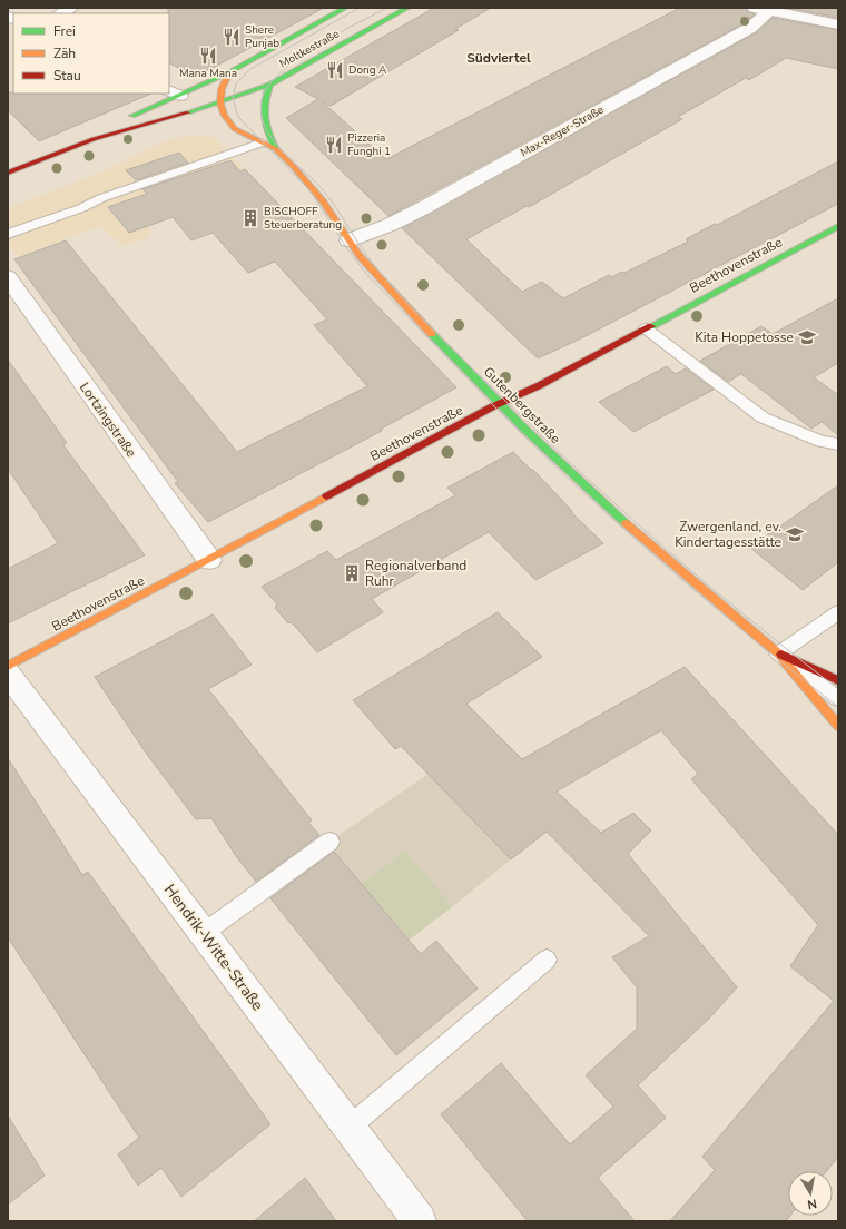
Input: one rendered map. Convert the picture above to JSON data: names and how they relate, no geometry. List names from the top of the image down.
{
  "streets": {
    "street": [
      "Moltkestraße",
      "Max-Reger-Straße",
      "Beethovenstraße",
      "Gutenbergstraße",
      "Lortzingstraße",
      "Hendrik-Witte-Straße"
    ]
  },
  "crossings": [
    ["Moltkestraße", "Gutenbergstraße"],
    ["Max-Reger-Straße", "Gutenbergstraße"],
    ["Beethovenstraße", "Gutenbergstraße"],
    ["Beethovenstraße", "Lortzingstraße"]
  ],
  "districts": ["Südviertel"],
  "places": {
    "restaurant": [
      "Shere Punjab",
      "Mana Mana",
      "Dong A",
      "Pizzeria Funghi 1"
    ],
    "building": ["BISCHOFF Steuerberatung", "Regionalverband Ruhr"],
    "school or university": ["Kita Hoppetosse", "Zwergenland, ev. Kindertagesstätte"]
  },
  "legend": ["Frei", "Zäh", "Stau"],
  "north": "bottom"
}
